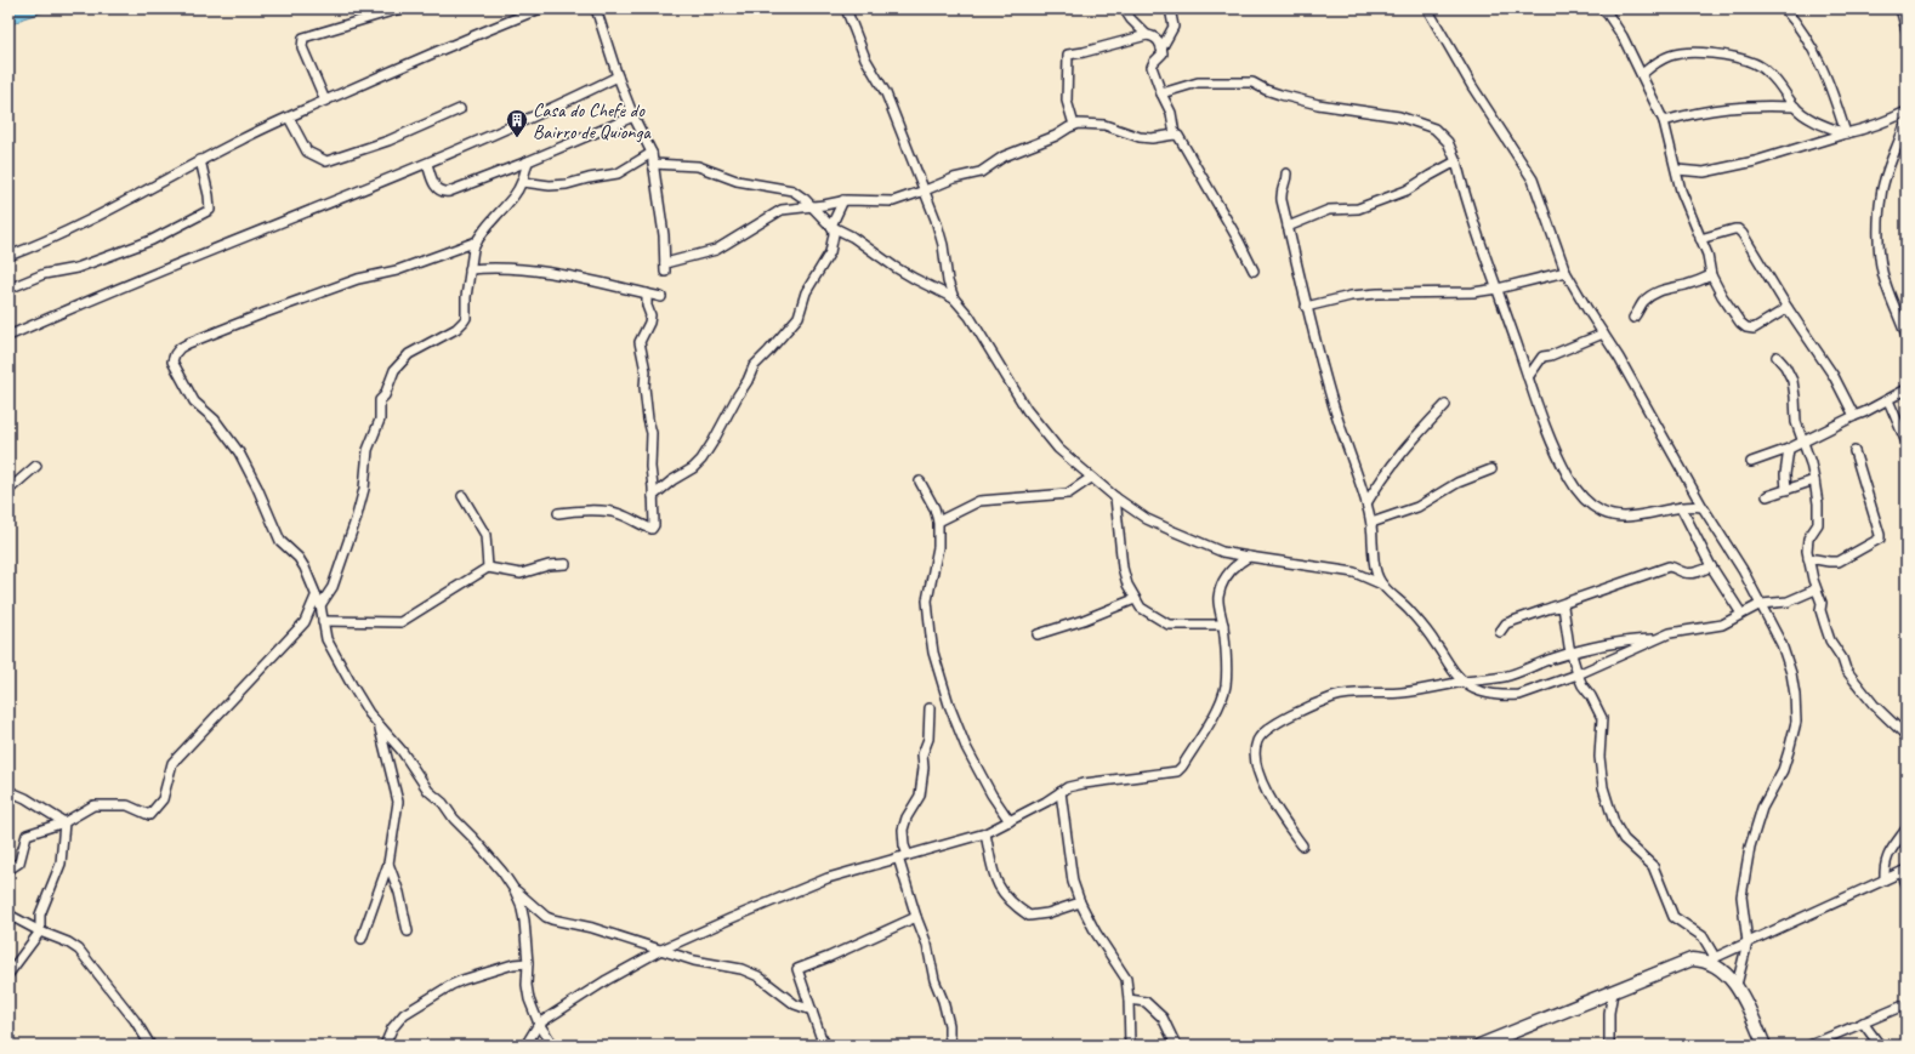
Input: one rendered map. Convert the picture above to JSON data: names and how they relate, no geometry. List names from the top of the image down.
{
  "places": {
    "building": ["Casa do Chefe do Bairro de Quionga"]
  }
}
